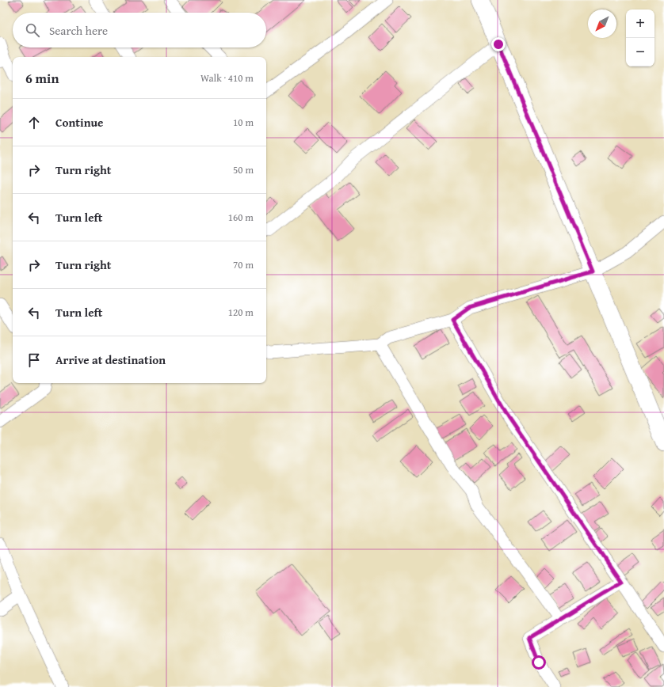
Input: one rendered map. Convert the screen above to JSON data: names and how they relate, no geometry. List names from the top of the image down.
{
  "north": "bottom left",
  "page": {
    "map_buttons": ["+", "−"],
    "search": "Search here",
    "heading": ["6 min", "Walk · 410 m"],
    "list": [
      ["Continue", "10 m"],
      ["Turn right", "50 m"],
      ["Turn left", "160 m"],
      ["Turn right", "70 m"],
      ["Turn left", "120 m"],
      "Arrive at destination"
    ]
  }
}
